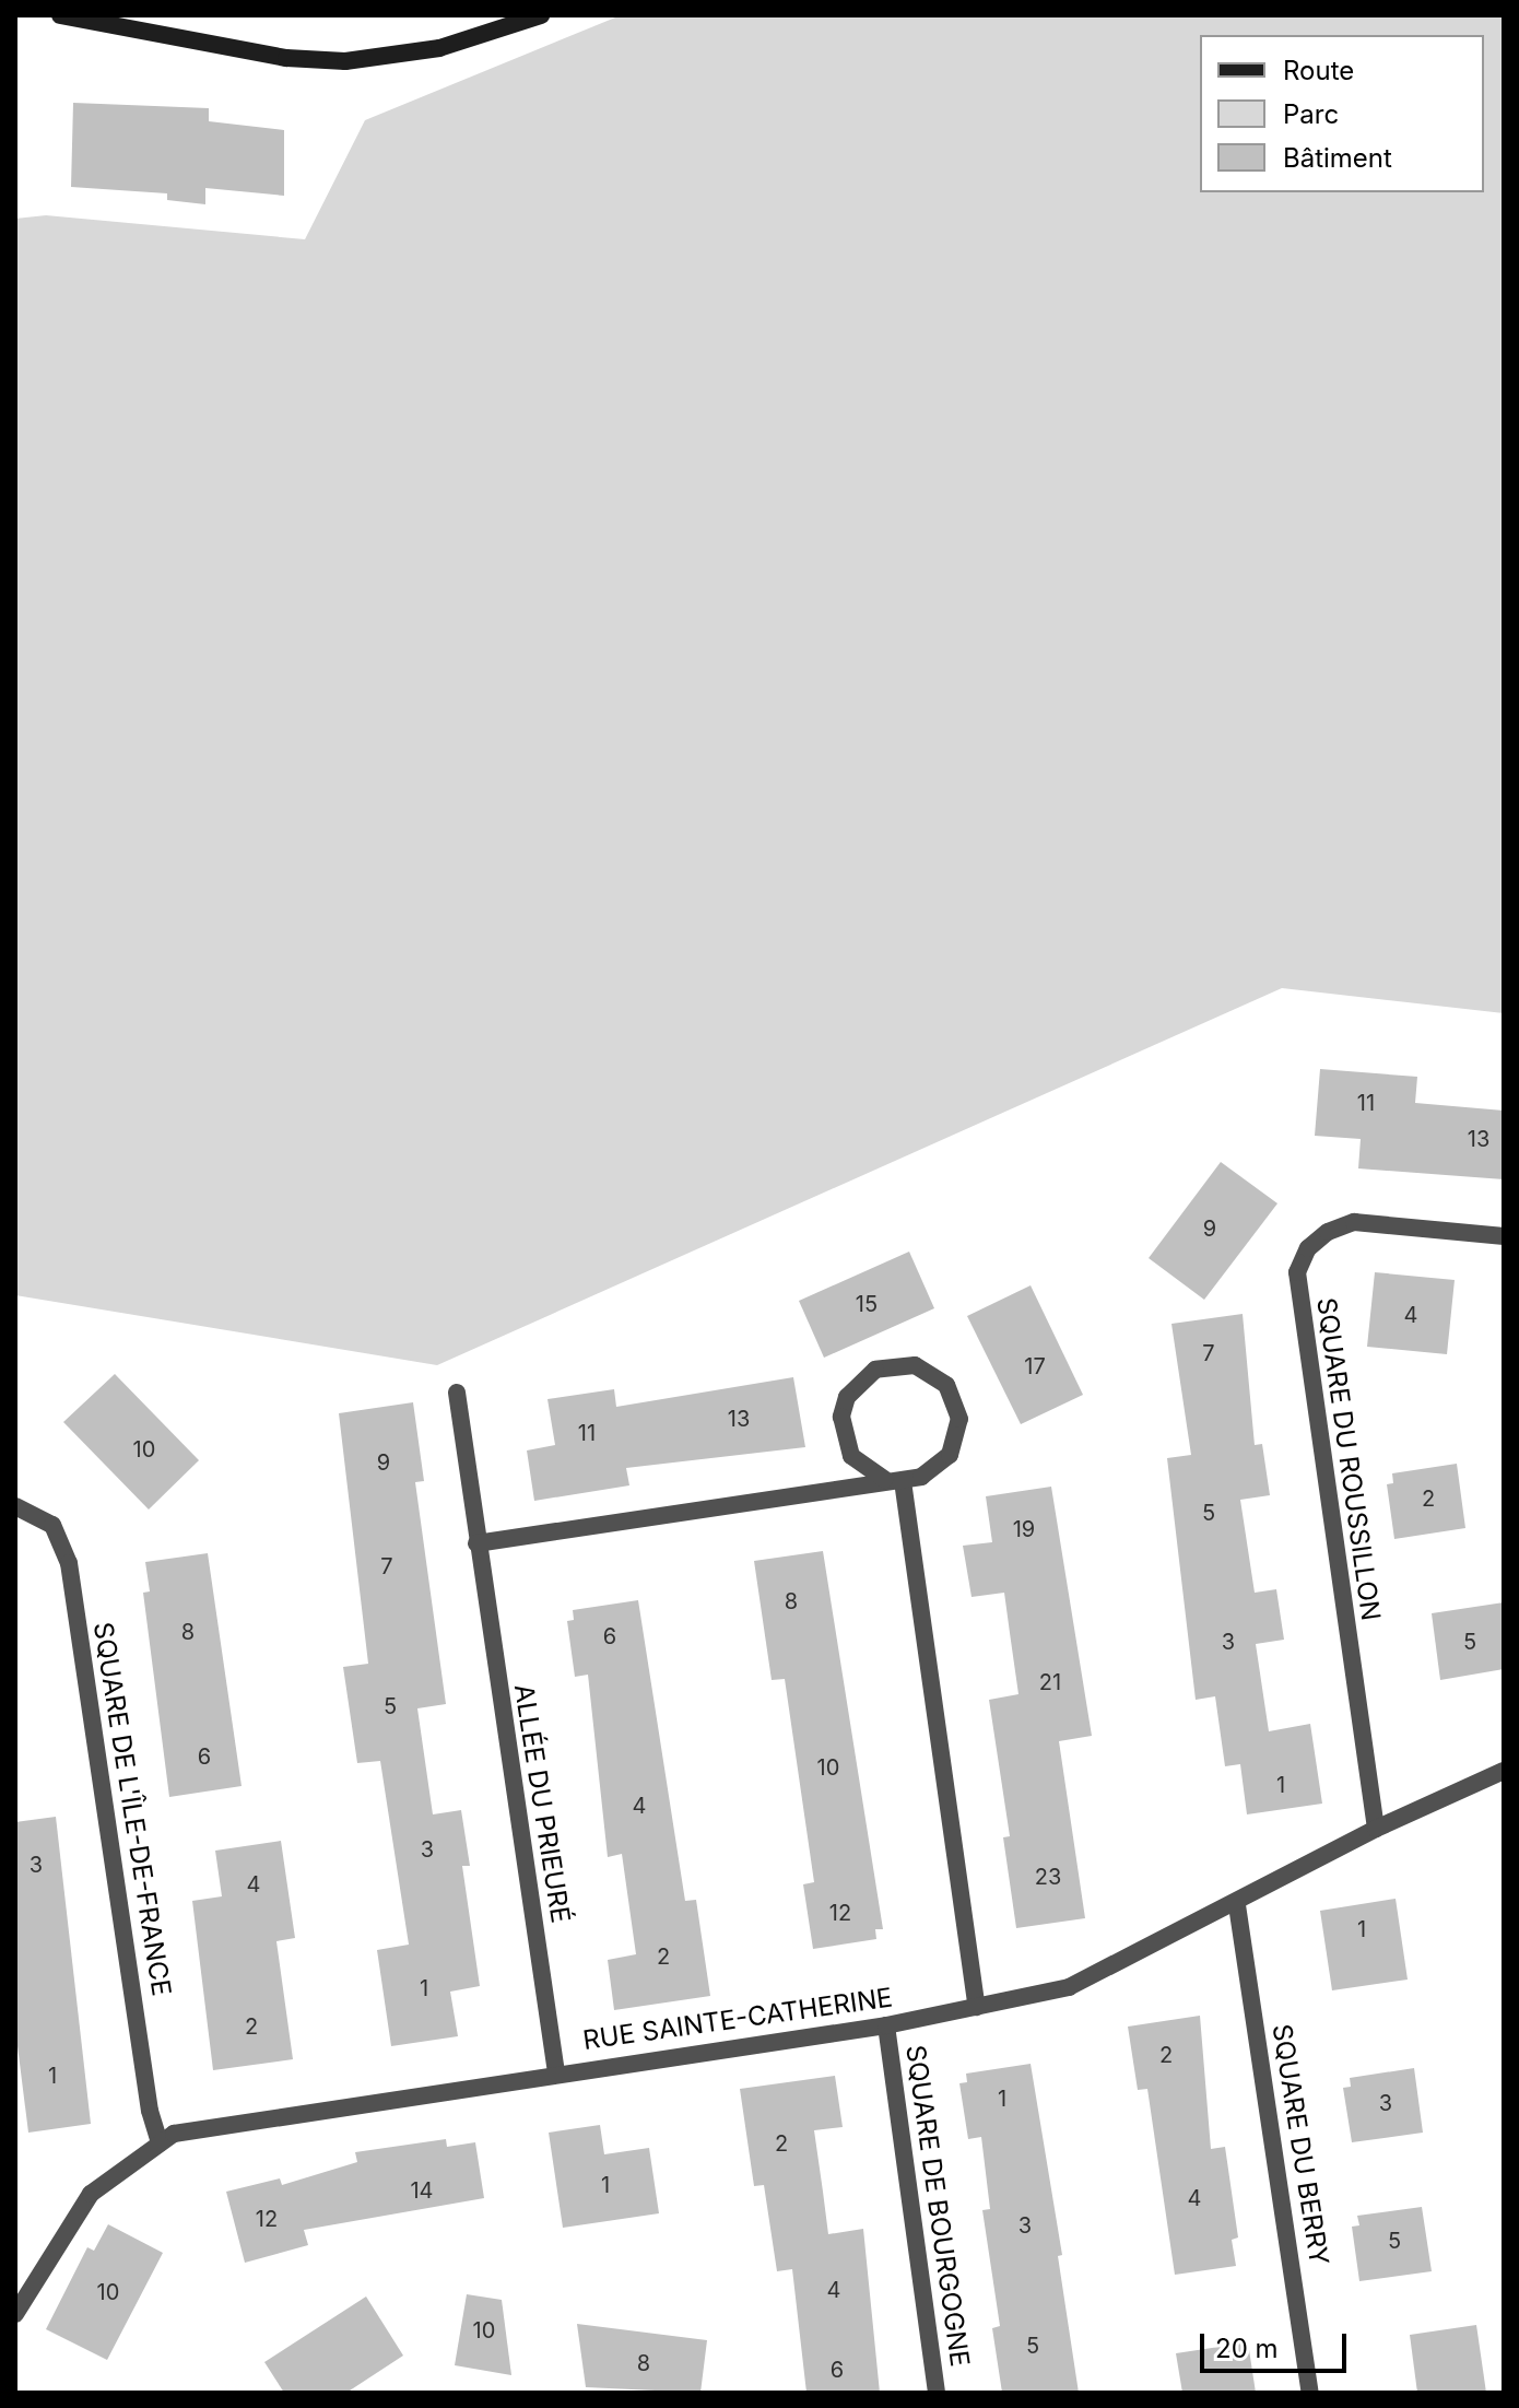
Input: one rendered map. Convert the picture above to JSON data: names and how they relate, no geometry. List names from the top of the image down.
{
  "streets": {
    "street": [
      "SQUARE DU ROUSSILLON",
      "ALLÉE DU PRIEURÉ",
      "SQUARE DE L'ÎLE-DE-FRANCE",
      "RUE SAINTE-CATHERINE",
      "SQUARE DU BERRY",
      "SQUARE DE BOURGOGNE"
    ]
  },
  "crossings": [
    ["SQUARE DU ROUSSILLON", "RUE SAINTE-CATHERINE"],
    ["ALLÉE DU PRIEURÉ", "RUE SAINTE-CATHERINE"],
    ["SQUARE DE L'ÎLE-DE-FRANCE", "RUE SAINTE-CATHERINE"],
    ["RUE SAINTE-CATHERINE", "SQUARE DU BERRY"],
    ["RUE SAINTE-CATHERINE", "SQUARE DE BOURGOGNE"]
  ],
  "house_numbers": [
    "11",
    "13",
    "9",
    "15",
    "4",
    "7",
    "17",
    "13",
    "11",
    "10",
    "9",
    "2",
    "5",
    "19",
    "7",
    "8",
    "8",
    "6",
    "3",
    "5",
    "21",
    "5",
    "6",
    "10",
    "1",
    "4",
    "3",
    "3",
    "23",
    "4",
    "12",
    "1",
    "2",
    "1",
    "2",
    "2",
    "1",
    "1",
    "3",
    "2",
    "1",
    "14",
    "4",
    "12",
    "3",
    "5",
    "4",
    "10",
    "10",
    "5",
    "8",
    "6"
  ],
  "legend": ["Route", "Parc", "Bâtiment"],
  "scale_bar": "20 m"
}
